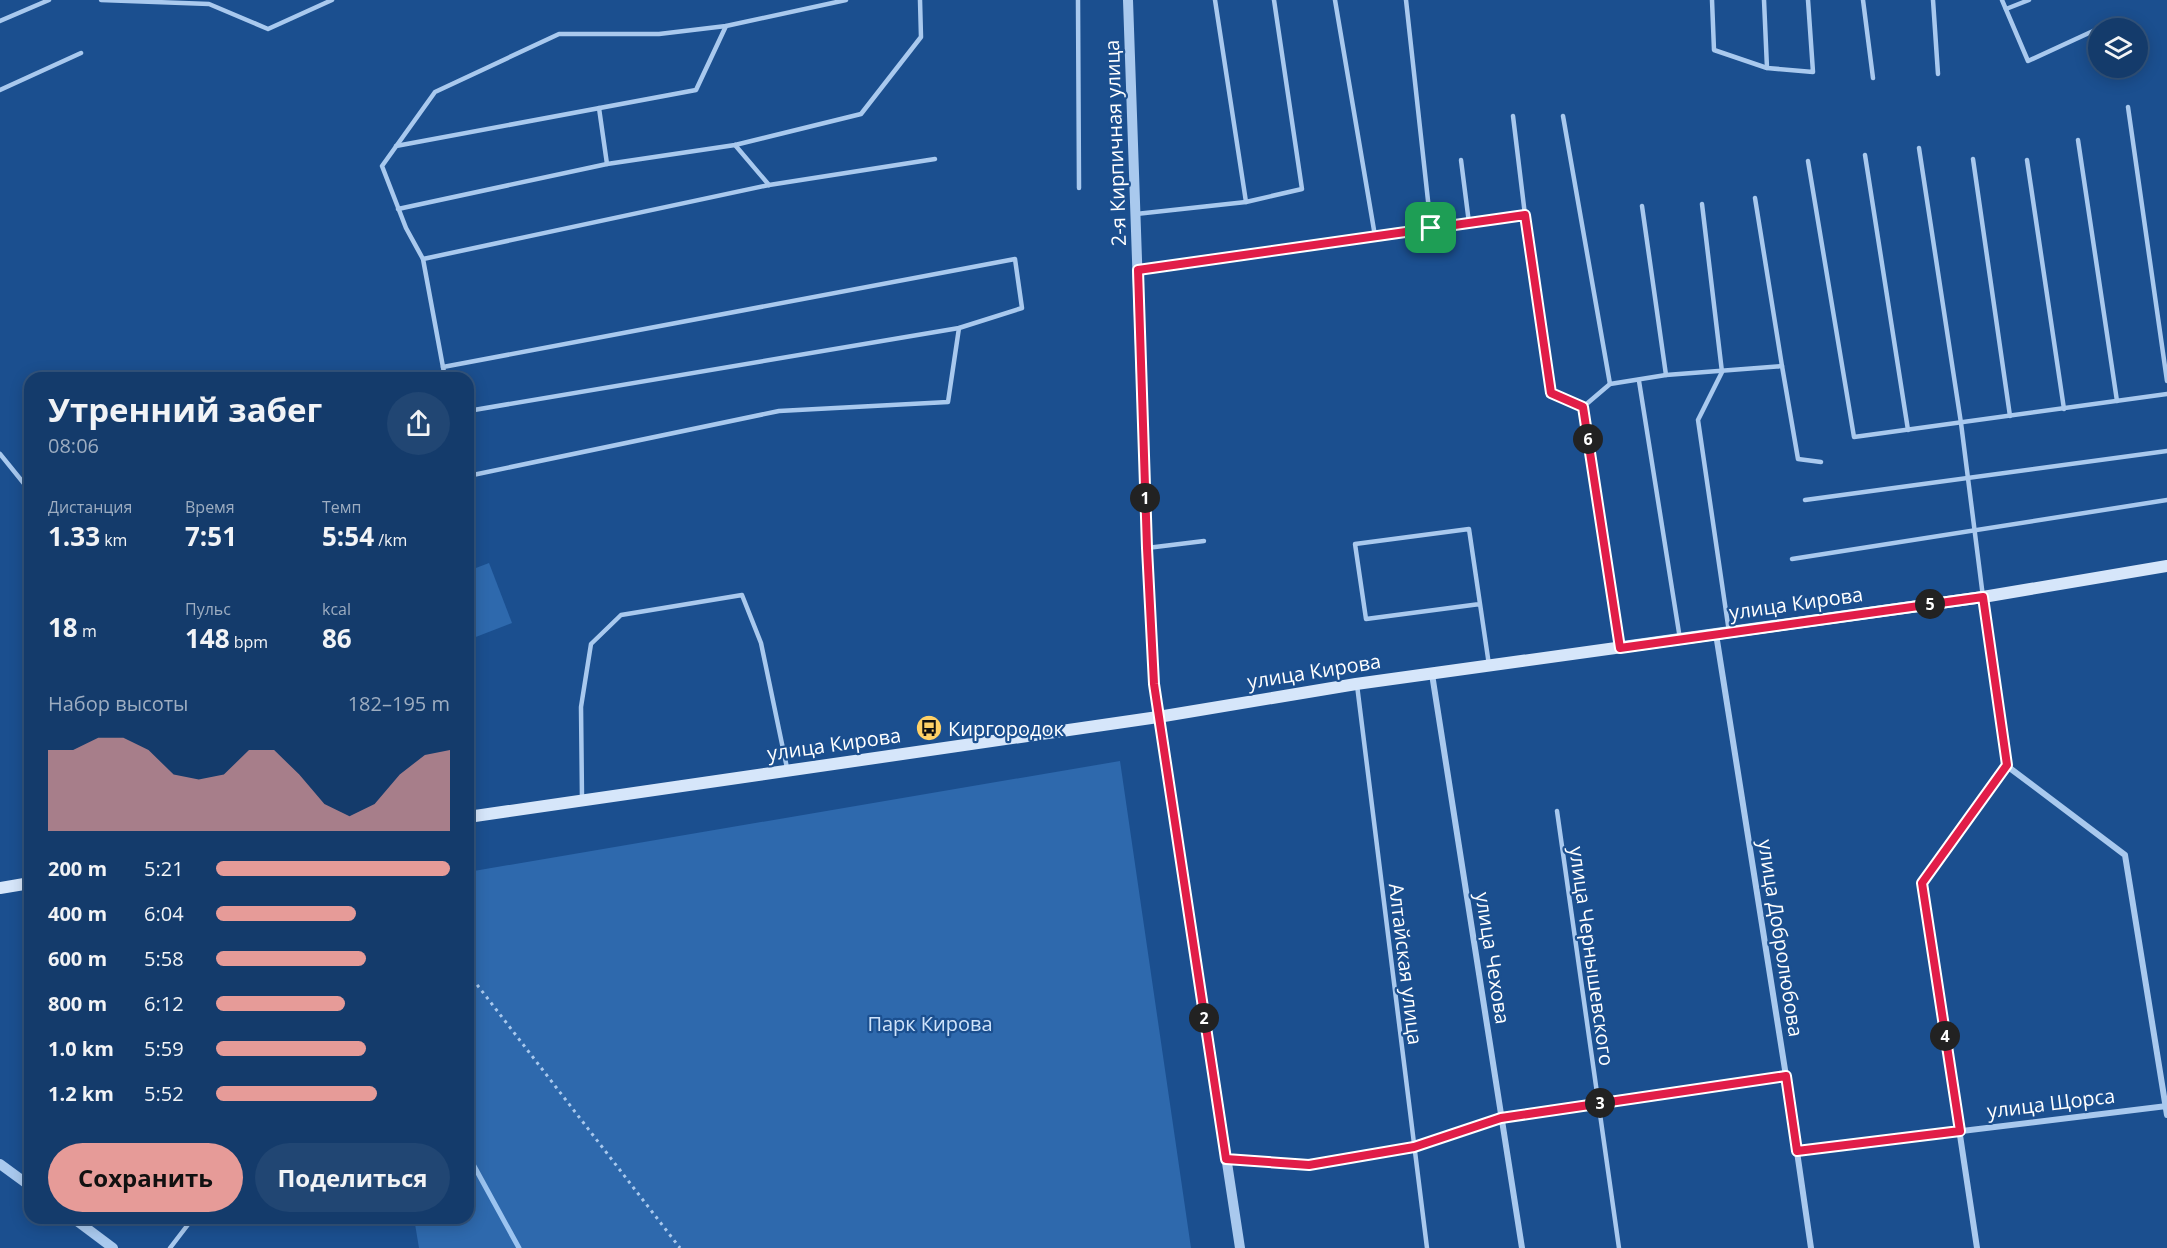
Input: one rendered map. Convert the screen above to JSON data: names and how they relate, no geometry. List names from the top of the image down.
{
  "streets": {
    "main road": ["улица Кирова"],
    "street": [
      "2-я Кирпичная улица",
      "улица Добролюбова",
      "улица Чехова",
      "улица Щорса"
    ],
    "lane": ["улица Чернышевского", "Алтайская улица"]
  },
  "crossings": [
    ["2-я Кирпичная улица", "улица Кирова"],
    ["улица Кирова", "улица Добролюбова"],
    ["улица Кирова", "улица Чехова"],
    ["улица Кирова", "Алтайская улица"],
    ["улица Добролюбова", "улица Щорса"]
  ],
  "parks": ["Парк Кирова"],
  "places": {
    "bus stop": ["Киргородок"]
  },
  "page": {
    "heading": ["Утренний забег", "08:06"],
    "pins": [
      "6",
      "1",
      "5",
      "2",
      "4",
      "3"
    ],
    "stats": [
      ["Дистанция", "1.33 km"],
      ["Время", "7:51"],
      ["Темп", "5:54 /km"],
      ["18 m"],
      ["Пульс", "148 bpm"],
      ["kcal", "86"]
    ],
    "chart": ["Набор высоты", "182–195 m"],
    "list": [
      {
        "name": "200 m",
        "note": "5:21"
      },
      {
        "name": "400 m",
        "note": "6:04"
      },
      {
        "name": "600 m",
        "note": "5:58"
      },
      {
        "name": "800 m",
        "note": "6:12"
      },
      {
        "name": "1.0 km",
        "note": "5:59"
      },
      {
        "name": "1.2 km",
        "note": "5:52"
      }
    ],
    "buttons": ["Сохранить", "Поделиться"]
  }
}
